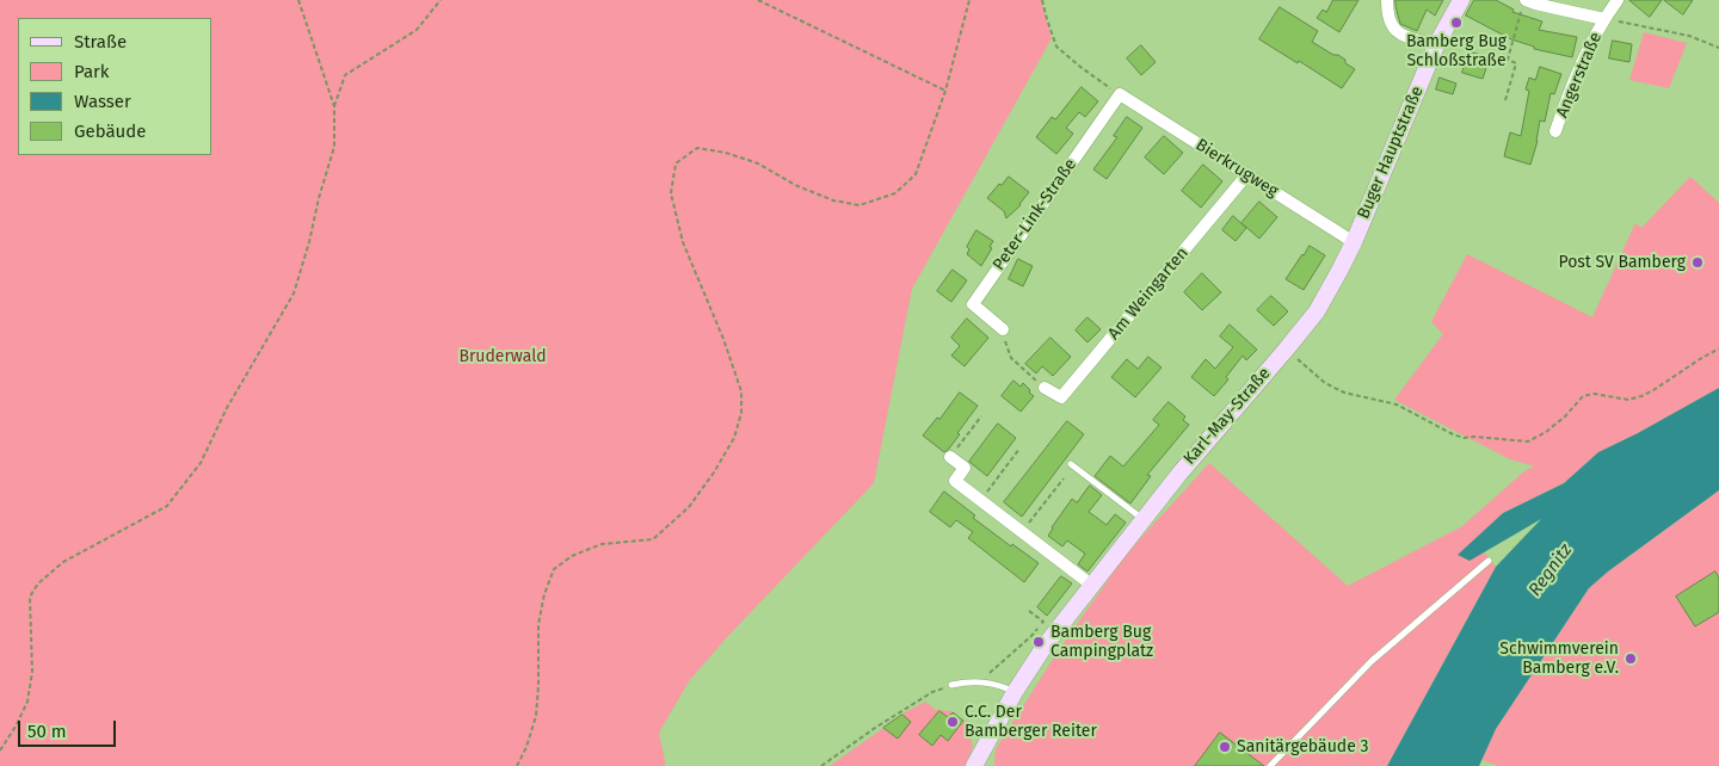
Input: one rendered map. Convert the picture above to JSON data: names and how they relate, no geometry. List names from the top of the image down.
{
  "streets": {
    "street": [
      "Angerstraße",
      "Buger Hauptstraße",
      "Bierkrugweg",
      "Peter-Link-Straße",
      "Am Weingarten",
      "Karl-May-Straße"
    ]
  },
  "crossings": [
    ["Buger Hauptstraße", "Bierkrugweg"],
    ["Buger Hauptstraße", "Karl-May-Straße"],
    ["Bierkrugweg", "Peter-Link-Straße"],
    ["Bierkrugweg", "Am Weingarten"],
    ["Bierkrugweg", "Karl-May-Straße"]
  ],
  "water": ["Regnitz"],
  "parks": ["Bruderwald"],
  "places": [
    "Bamberg Bug Schloßstraße",
    "Post SV Bamberg",
    "Bamberg Bug Campingplatz",
    "Schwimmverein Bamberg e.V.",
    "C.C. Der Bamberger Reiter",
    "Sanitärgebäude 3"
  ],
  "legend": [
    "Straße",
    "Park",
    "Wasser",
    "Gebäude"
  ],
  "scale_bar": "50 m"
}
